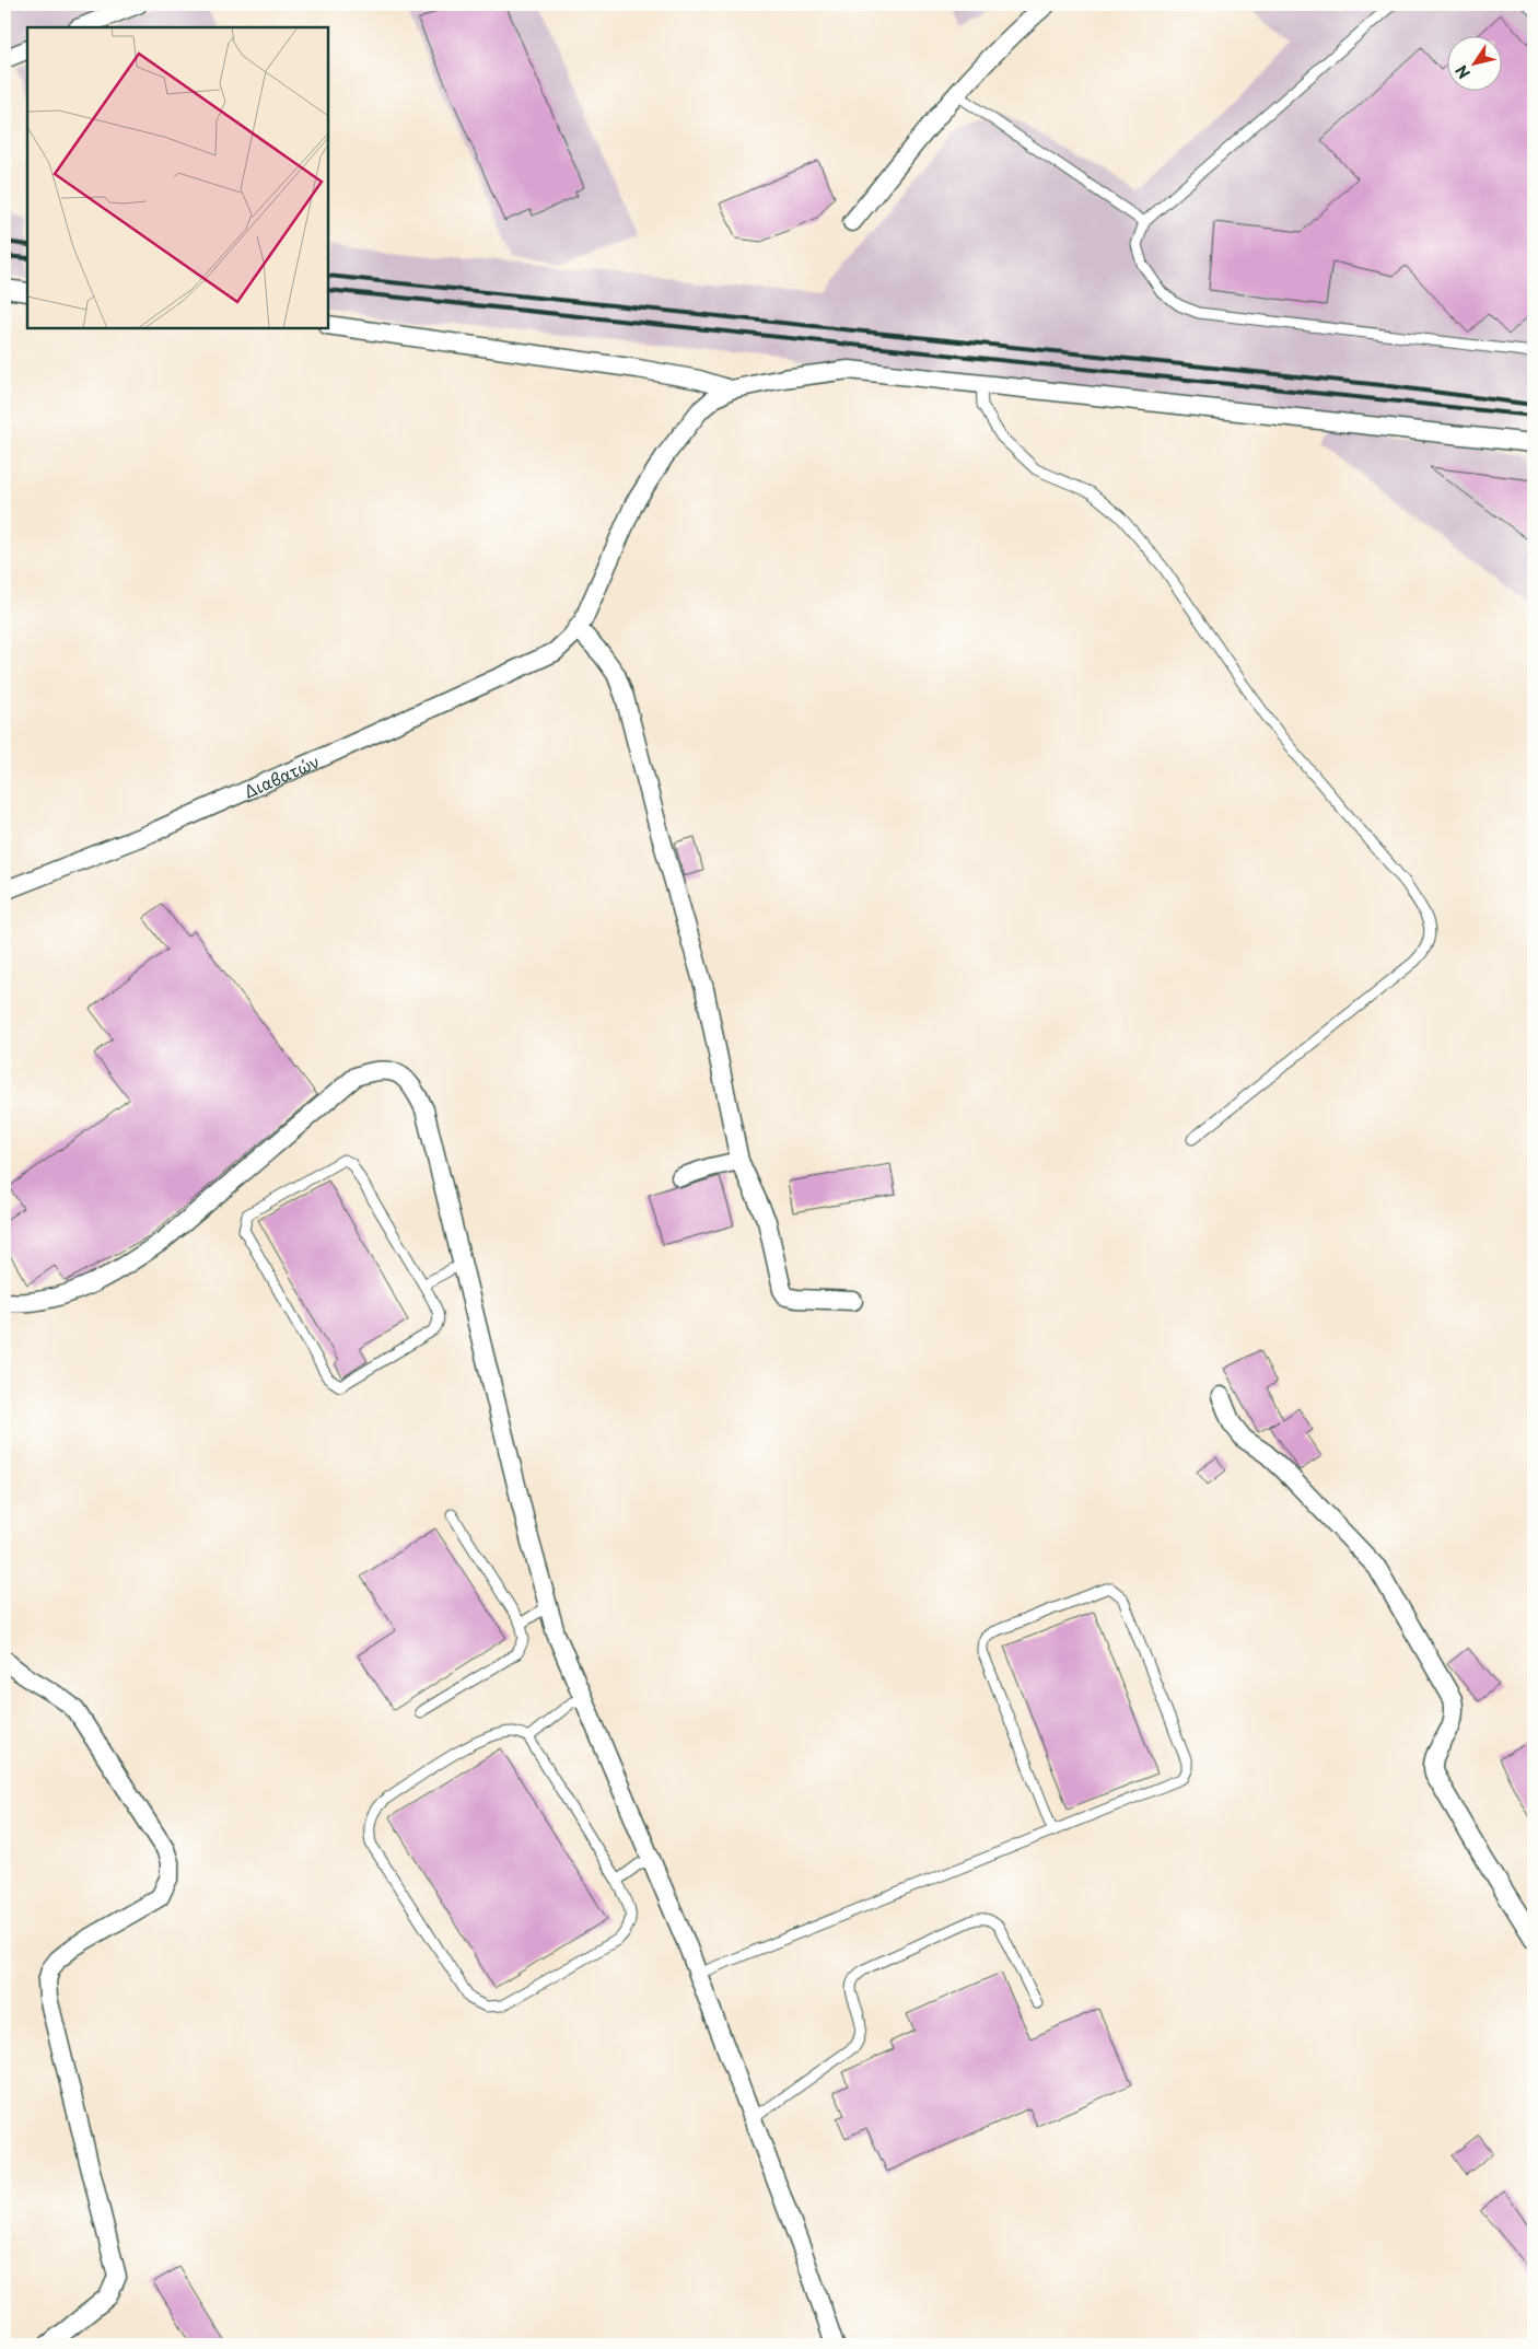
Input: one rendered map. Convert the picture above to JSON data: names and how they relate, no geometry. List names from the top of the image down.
{
  "streets": {
    "street": ["Διαβατών"]
  },
  "north": "bottom left"
}
